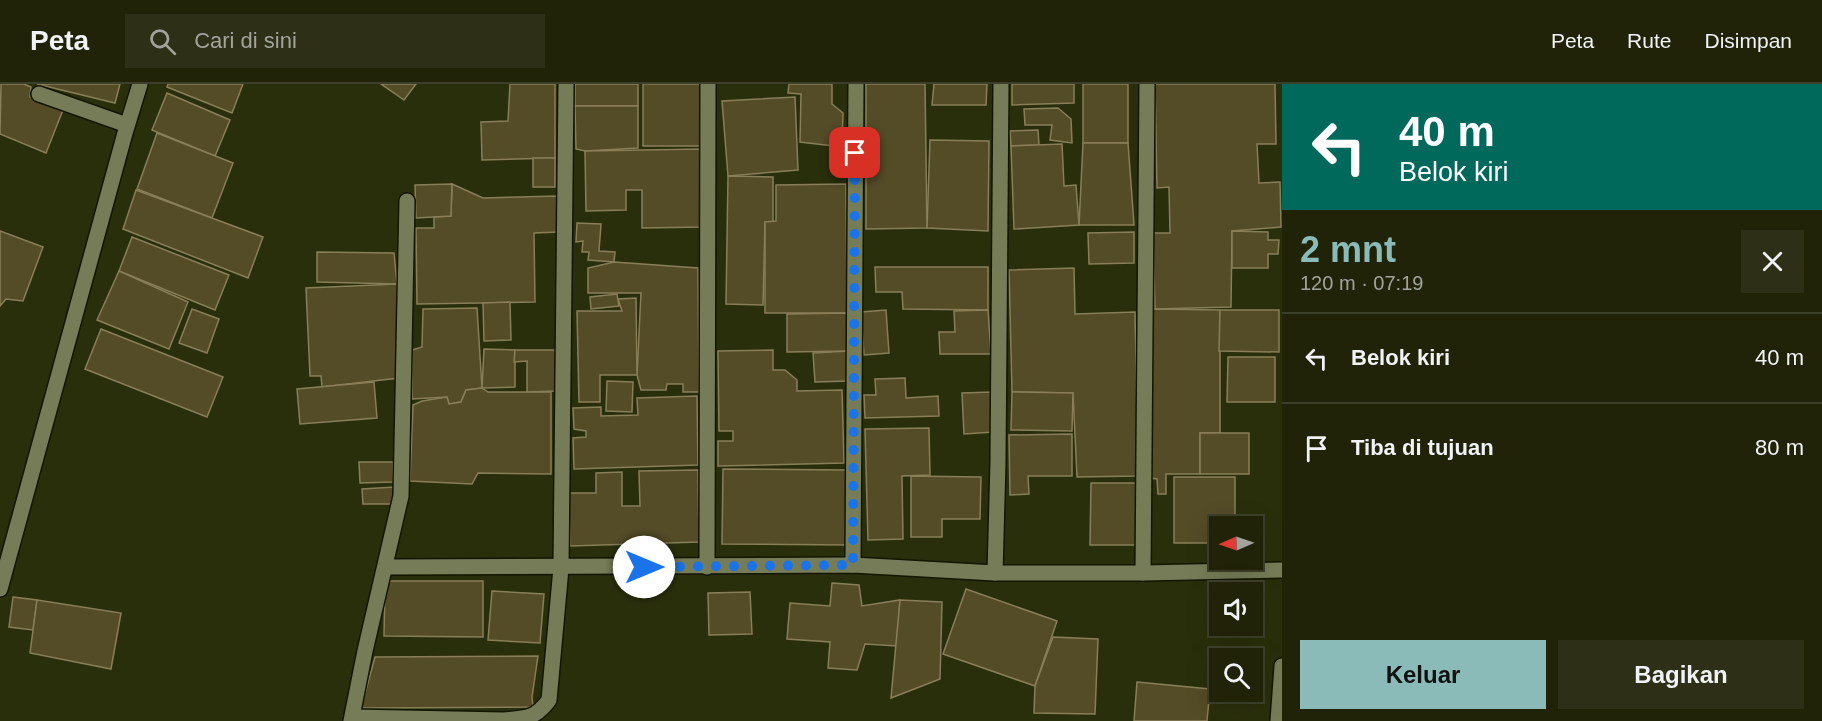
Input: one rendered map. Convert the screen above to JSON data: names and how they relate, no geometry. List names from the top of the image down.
{
  "north": "left",
  "page": {
    "header": "Peta",
    "search": "Cari di sini",
    "nav": ["Peta", "Rute", "Disimpan"],
    "turn": ["40 m", "Belok kiri"],
    "heading": ["2 mnt", "120 m · 07:19"],
    "list": [
      {
        "name": "Belok kiri",
        "value": "40 m"
      },
      {
        "name": "Tiba di tujuan",
        "value": "80 m"
      }
    ],
    "buttons": ["Keluar", "Bagikan"]
  }
}
